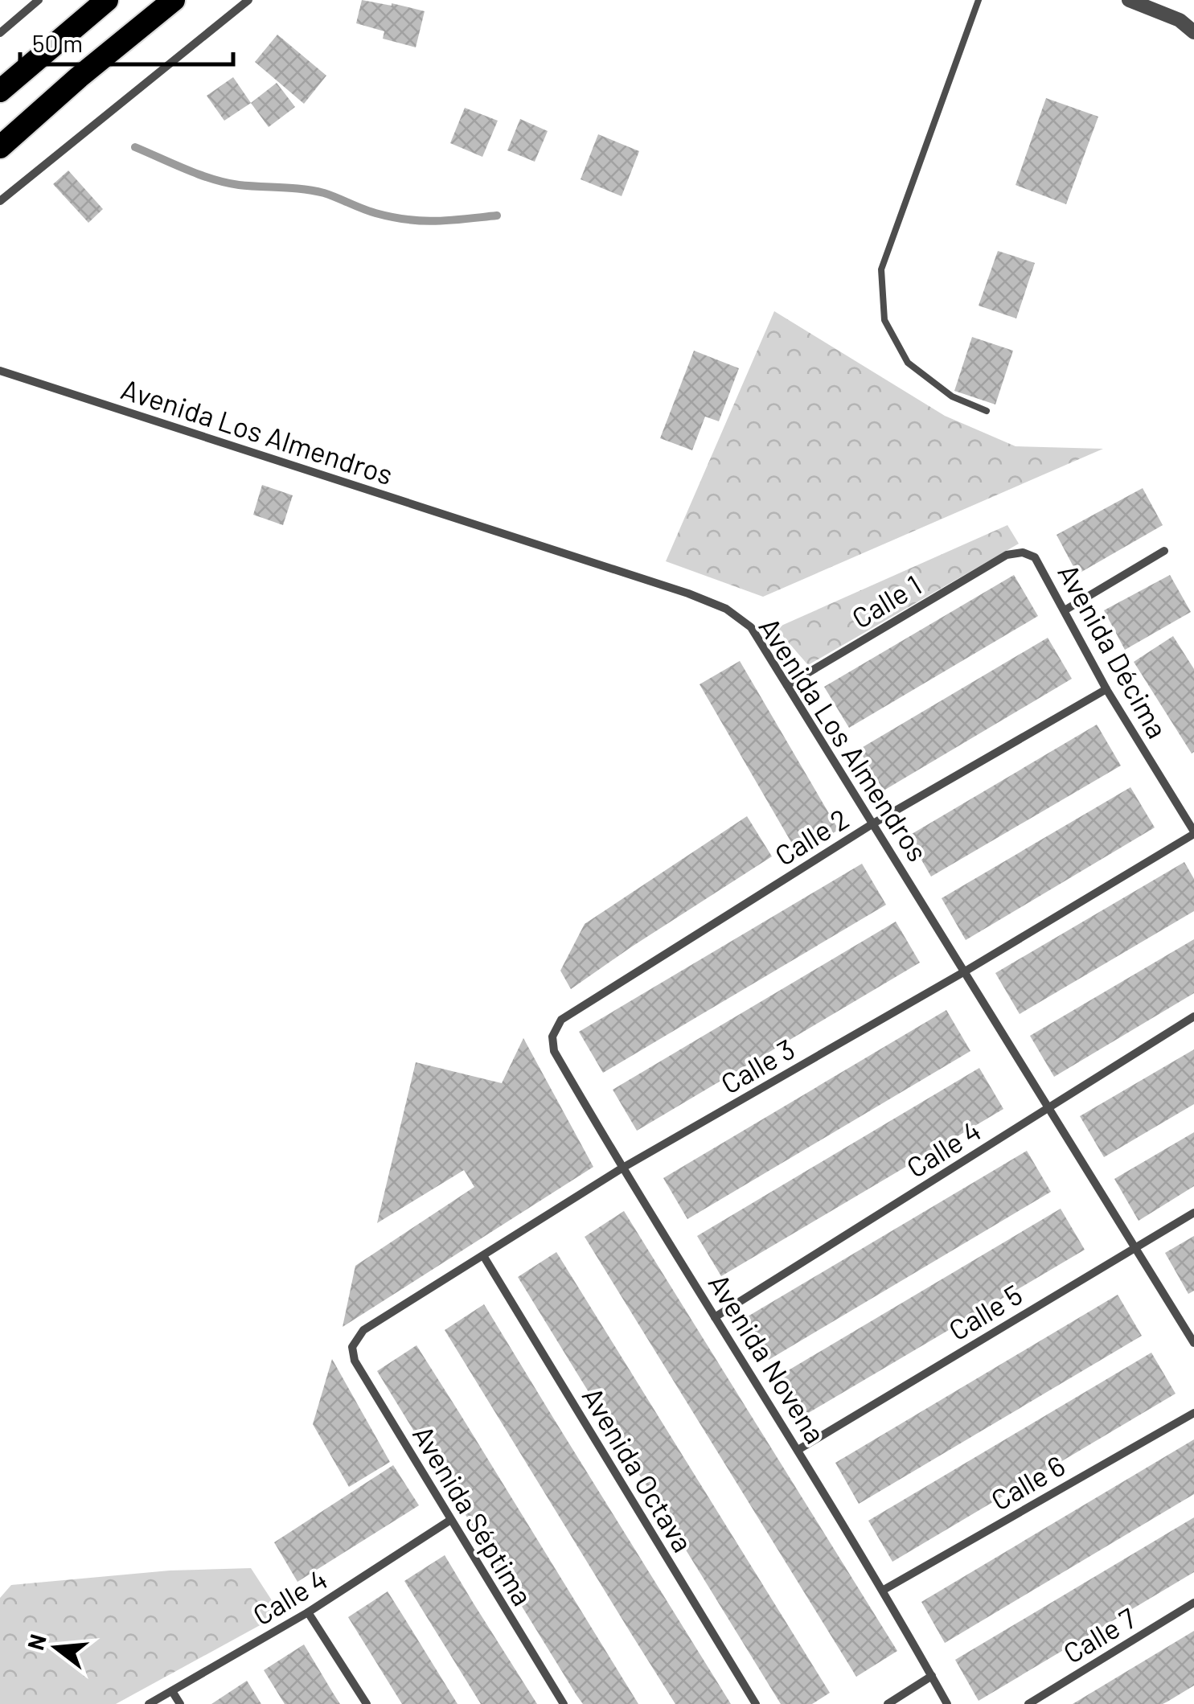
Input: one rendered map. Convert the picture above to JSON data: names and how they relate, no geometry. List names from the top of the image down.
{
  "streets": {
    "street": [
      "Avenida Los Almendros",
      "Calle 1",
      "Avenida Décima",
      "Calle 2",
      "Calle 3",
      "Calle 4",
      "Calle 5",
      "Avenida Novena",
      "Avenida Octava",
      "Calle 6",
      "Avenida Séptima",
      "Calle 7"
    ]
  },
  "crossings": [
    ["Avenida Los Almendros", "Calle 1"],
    ["Avenida Los Almendros", "Calle 2"],
    ["Avenida Los Almendros", "Calle 3"],
    ["Avenida Los Almendros", "Calle 4"],
    ["Avenida Los Almendros", "Calle 5"],
    ["Calle 1", "Avenida Décima"],
    ["Avenida Décima", "Calle 2"],
    ["Avenida Décima", "Calle 3"],
    ["Calle 2", "Avenida Novena"],
    ["Calle 3", "Avenida Novena"],
    ["Calle 3", "Avenida Octava"],
    ["Calle 3", "Avenida Séptima"],
    ["Calle 4", "Avenida Novena"],
    ["Calle 4", "Avenida Séptima"],
    ["Calle 5", "Avenida Novena"],
    ["Avenida Novena", "Calle 6"]
  ],
  "scale_bar": "50 m",
  "north": "left"
}
